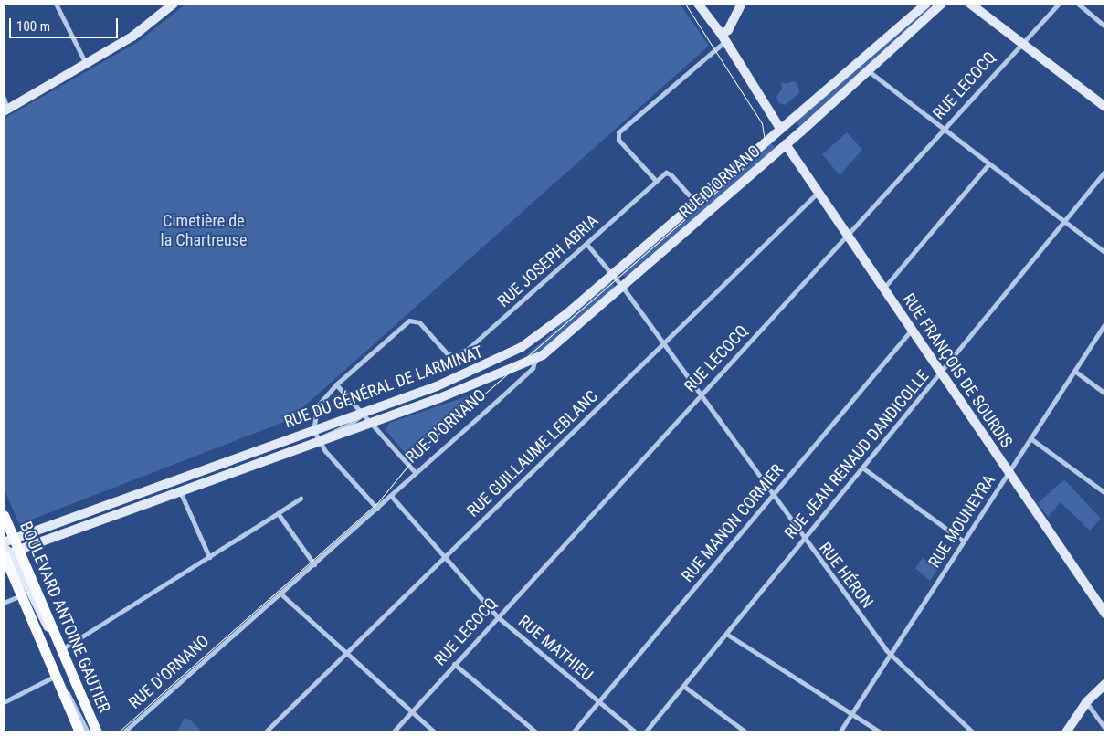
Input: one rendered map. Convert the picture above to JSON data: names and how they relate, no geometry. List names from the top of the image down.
{
  "streets": {
    "main road": [
      "RUE D'ORNANO",
      "RUE FRANÇOIS DE SOURDIS",
      "RUE DU GÉNÉRAL DE LARMINAT",
      "BOULEVARD ANTOINE GAUTIER"
    ],
    "street": [
      "RUE LECOCQ",
      "RUE JOSEPH ABRIA",
      "RUE GUILLAUME LEBLANC",
      "RUE JEAN RENAUD DANDICOLLE",
      "RUE MOUNEYRA",
      "RUE MANON CORMIER",
      "RUE HÉRON",
      "RUE MATHIEU"
    ]
  },
  "crossings": [
    ["RUE LECOCQ", "RUE FRANÇOIS DE SOURDIS"],
    ["RUE LECOCQ", "RUE HÉRON"],
    ["RUE LECOCQ", "RUE MATHIEU"],
    ["RUE D'ORNANO", "RUE FRANÇOIS DE SOURDIS"],
    ["RUE D'ORNANO", "RUE DU GÉNÉRAL DE LARMINAT"],
    ["RUE D'ORNANO", "RUE HÉRON"],
    ["RUE D'ORNANO", "RUE MATHIEU"],
    ["RUE FRANÇOIS DE SOURDIS", "RUE GUILLAUME LEBLANC"],
    ["RUE FRANÇOIS DE SOURDIS", "RUE JEAN RENAUD DANDICOLLE"],
    ["RUE FRANÇOIS DE SOURDIS", "RUE MOUNEYRA"],
    ["RUE FRANÇOIS DE SOURDIS", "RUE MANON CORMIER"],
    ["RUE DU GÉNÉRAL DE LARMINAT", "RUE HÉRON"],
    ["RUE DU GÉNÉRAL DE LARMINAT", "BOULEVARD ANTOINE GAUTIER"],
    ["RUE GUILLAUME LEBLANC", "RUE HÉRON"],
    ["RUE GUILLAUME LEBLANC", "RUE MATHIEU"],
    ["RUE JEAN RENAUD DANDICOLLE", "RUE HÉRON"],
    ["RUE MOUNEYRA", "RUE HÉRON"],
    ["RUE MANON CORMIER", "RUE HÉRON"],
    ["RUE MANON CORMIER", "RUE MATHIEU"]
  ],
  "parks": ["Cimetière de la Chartreuse"],
  "scale_bar": "100 m"
}
